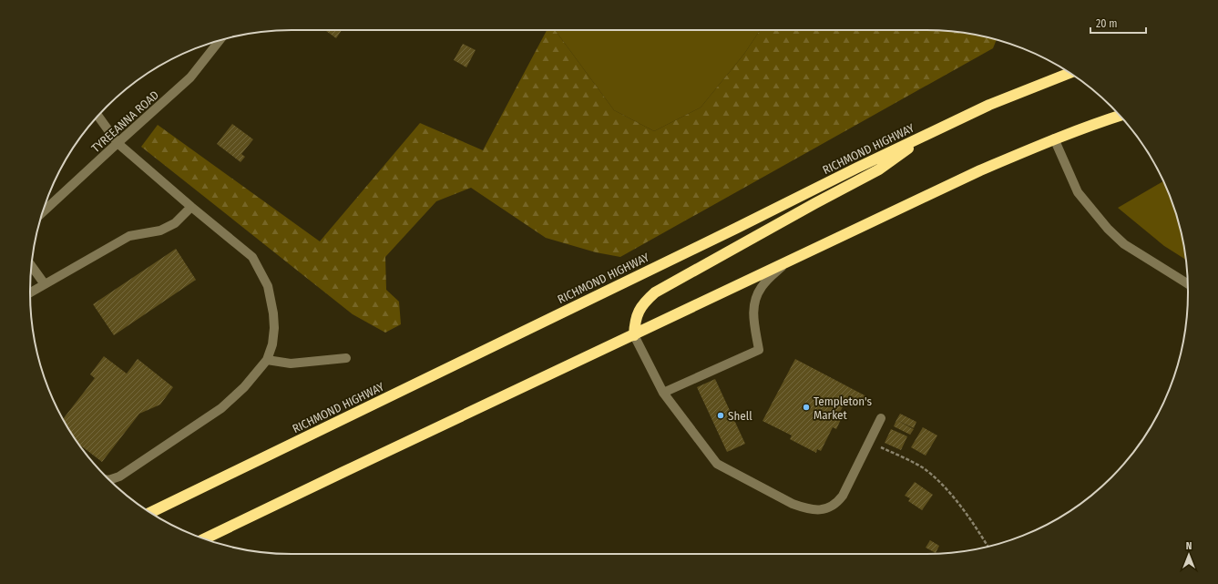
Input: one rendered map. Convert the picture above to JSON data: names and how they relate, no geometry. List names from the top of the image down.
{
  "streets": {
    "highway": ["RICHMOND HIGHWAY"],
    "street": ["TYREEANNA ROAD"]
  },
  "places": ["Templeton's Market", "Shell"],
  "scale_bar": "20 m",
  "north": "top"
}
